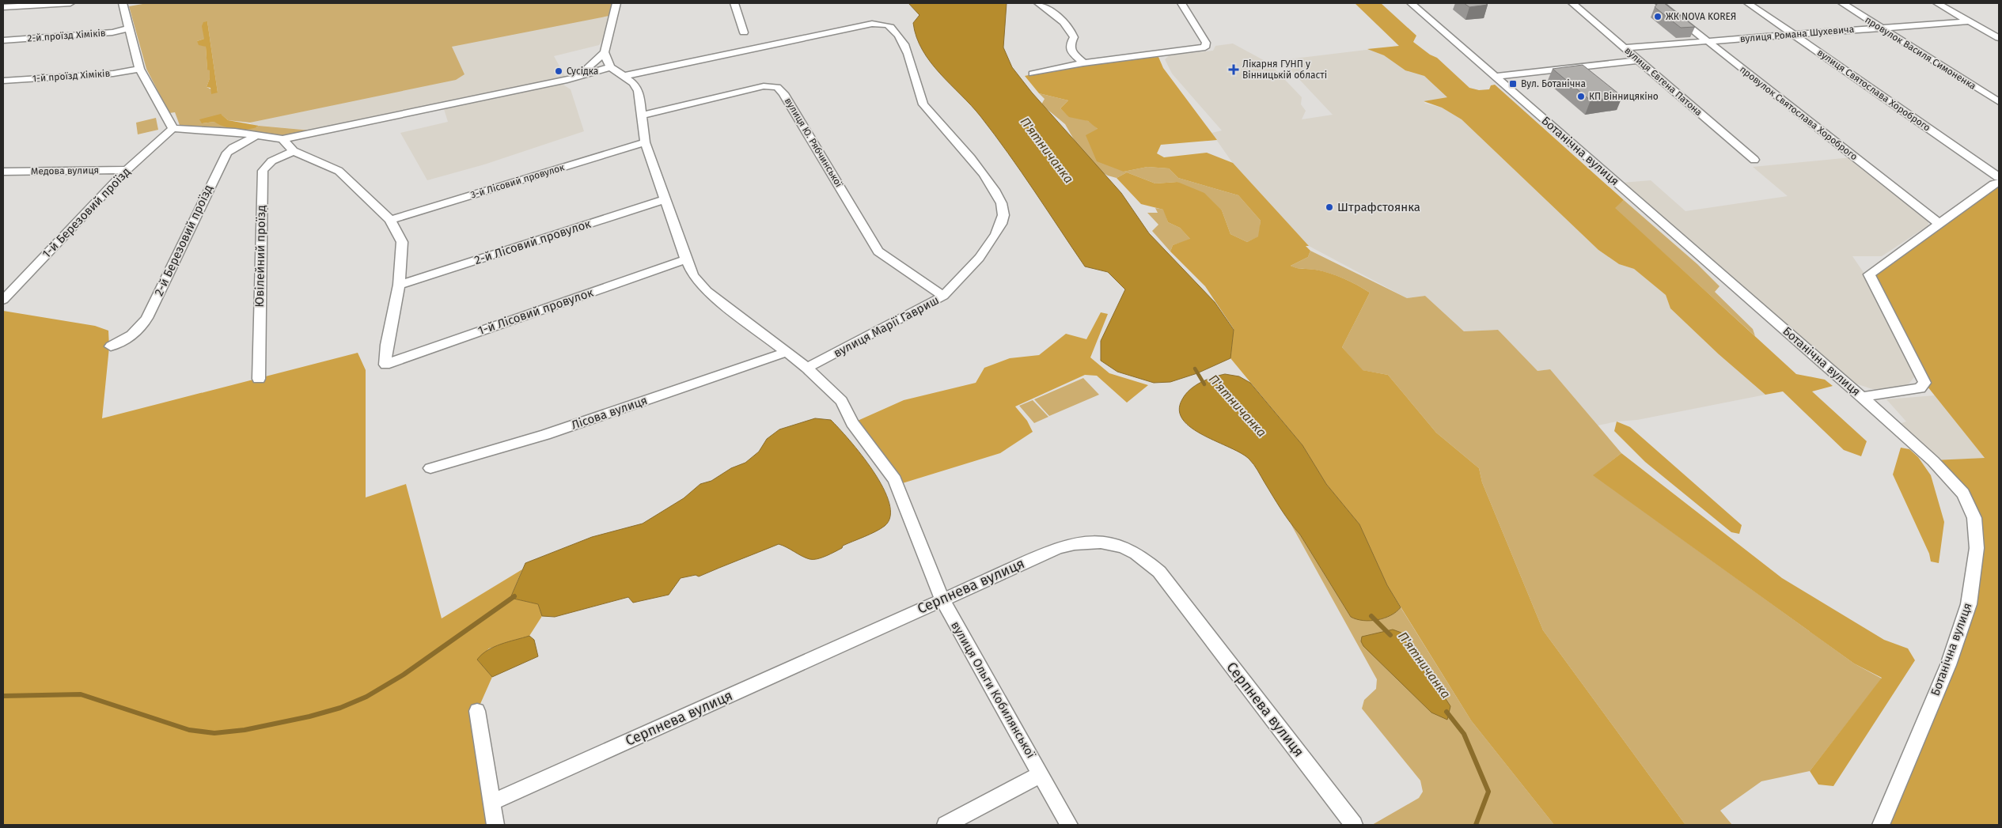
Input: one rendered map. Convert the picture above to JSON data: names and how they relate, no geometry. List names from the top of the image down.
{
  "streets": {
    "street": [
      "вулиця Романа Шухевича",
      "2-й проїзд Хіміків",
      "провулок Василя Симоненка",
      "1-й проїзд Хіміків",
      "вулиця Євгена Патона",
      "вулиця Святослава Хороброго",
      "провулок Святослава Хороброго",
      "вулиця Ю. Рябчинської",
      "Ботанічна вулиця",
      "Медова вулиця",
      "3-й Лісовий провулок",
      "1-й Березовий проїзд",
      "2-й Березовий проїзд",
      "2-й Лісовий провулок",
      "Ювілейний проїзд",
      "1-й Лісовий провулок",
      "вулиця Марії Гавриш",
      "Лісова вулиця",
      "Серпнева вулиця",
      "вулиця Ольги Кобилянської"
    ]
  },
  "crossings": [
    ["вулиця Романа Шухевича", "провулок Василя Симоненка"],
    ["вулиця Романа Шухевича", "вулиця Євгена Патона"],
    ["вулиця Романа Шухевича", "вулиця Святослава Хороброго"],
    ["вулиця Романа Шухевича", "провулок Святослава Хороброго"],
    ["вулиця Ю. Рябчинської", "вулиця Марії Гавриш"],
    ["вулиця Ю. Рябчинської", "вулиця Ольги Кобилянської"],
    ["Медова вулиця", "1-й Березовий проїзд"],
    ["3-й Лісовий провулок", "вулиця Ольги Кобилянської"],
    ["2-й Лісовий провулок", "вулиця Ольги Кобилянської"],
    ["1-й Лісовий провулок", "вулиця Ольги Кобилянської"],
    ["вулиця Марії Гавриш", "вулиця Ольги Кобилянської"],
    ["Лісова вулиця", "вулиця Ольги Кобилянської"],
    ["Серпнева вулиця", "вулиця Ольги Кобилянської"]
  ],
  "water": ["П'ятничанка"],
  "places": {
    "other": [
      "ЖК NOVA KOREЯ",
      "Сусідка",
      "КП Вінницякіно",
      "Штрафстоянка"
    ],
    "health": ["Лікарня ГУНП у Вінницькій області"],
    "transit": ["Вул. Ботанічна"]
  }
}
